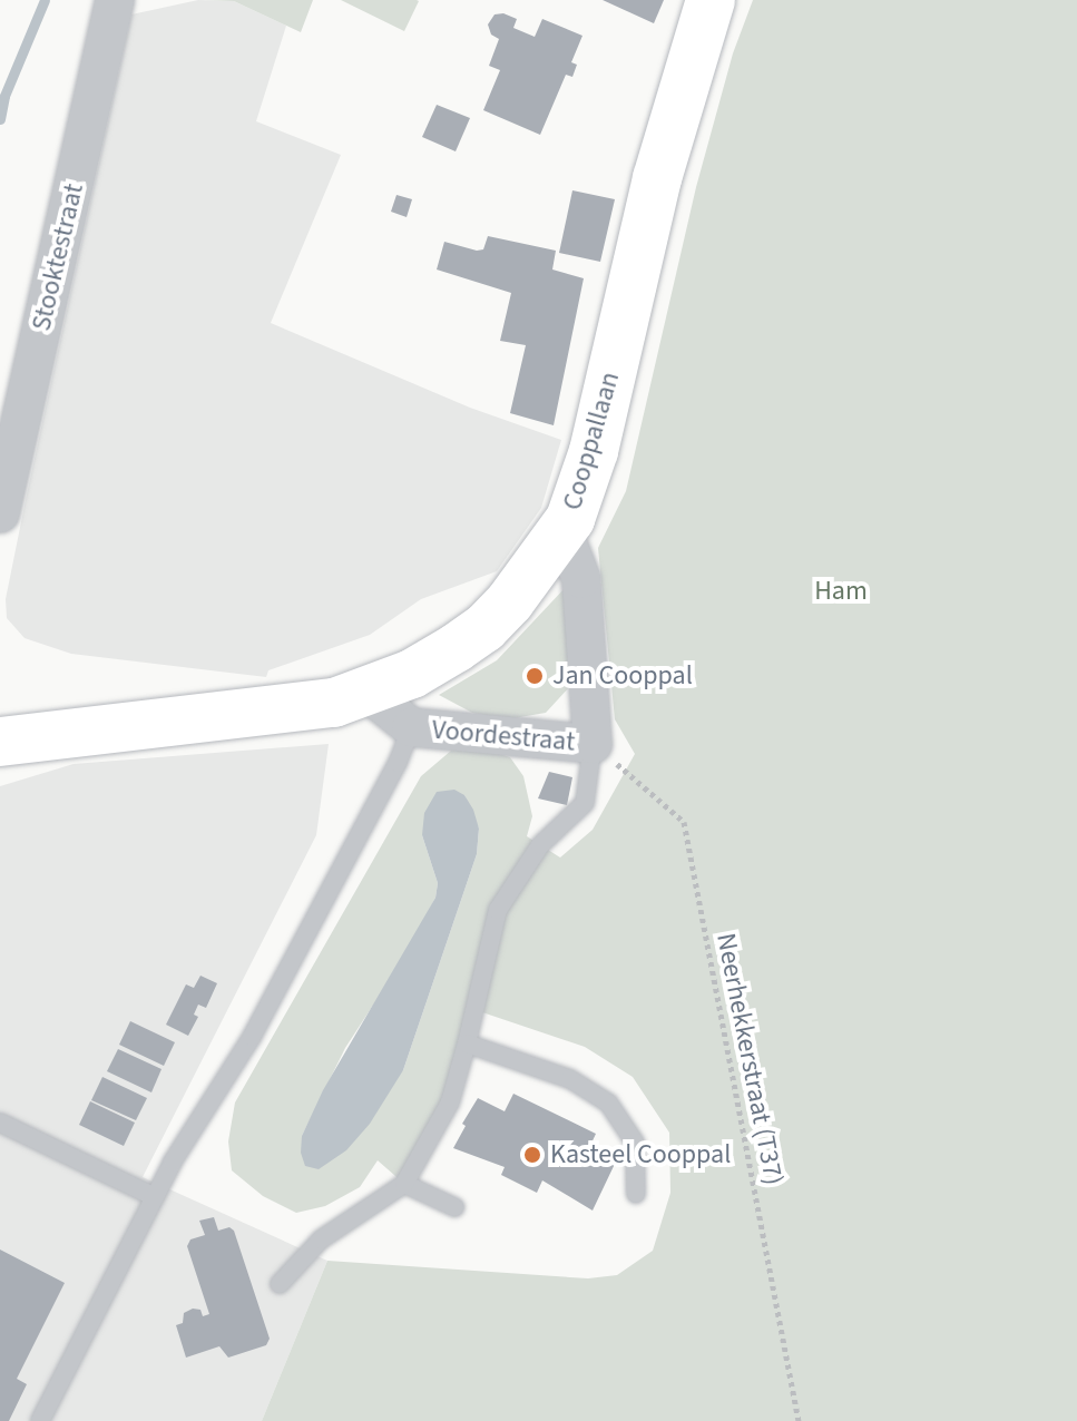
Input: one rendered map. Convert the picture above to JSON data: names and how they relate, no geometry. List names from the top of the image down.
{
  "streets": {
    "street": ["Stooktestraat", "Cooppallaan", "Voordestraat"],
    "path": ["Neerhekkerstraat (T37)"]
  },
  "crossings": [
    ["Cooppallaan", "Voordestraat"],
    ["Voordestraat", "Neerhekkerstraat (T37)"]
  ],
  "parks": ["Ham"],
  "places": ["Jan Cooppal", "Kasteel Cooppal"]
}
